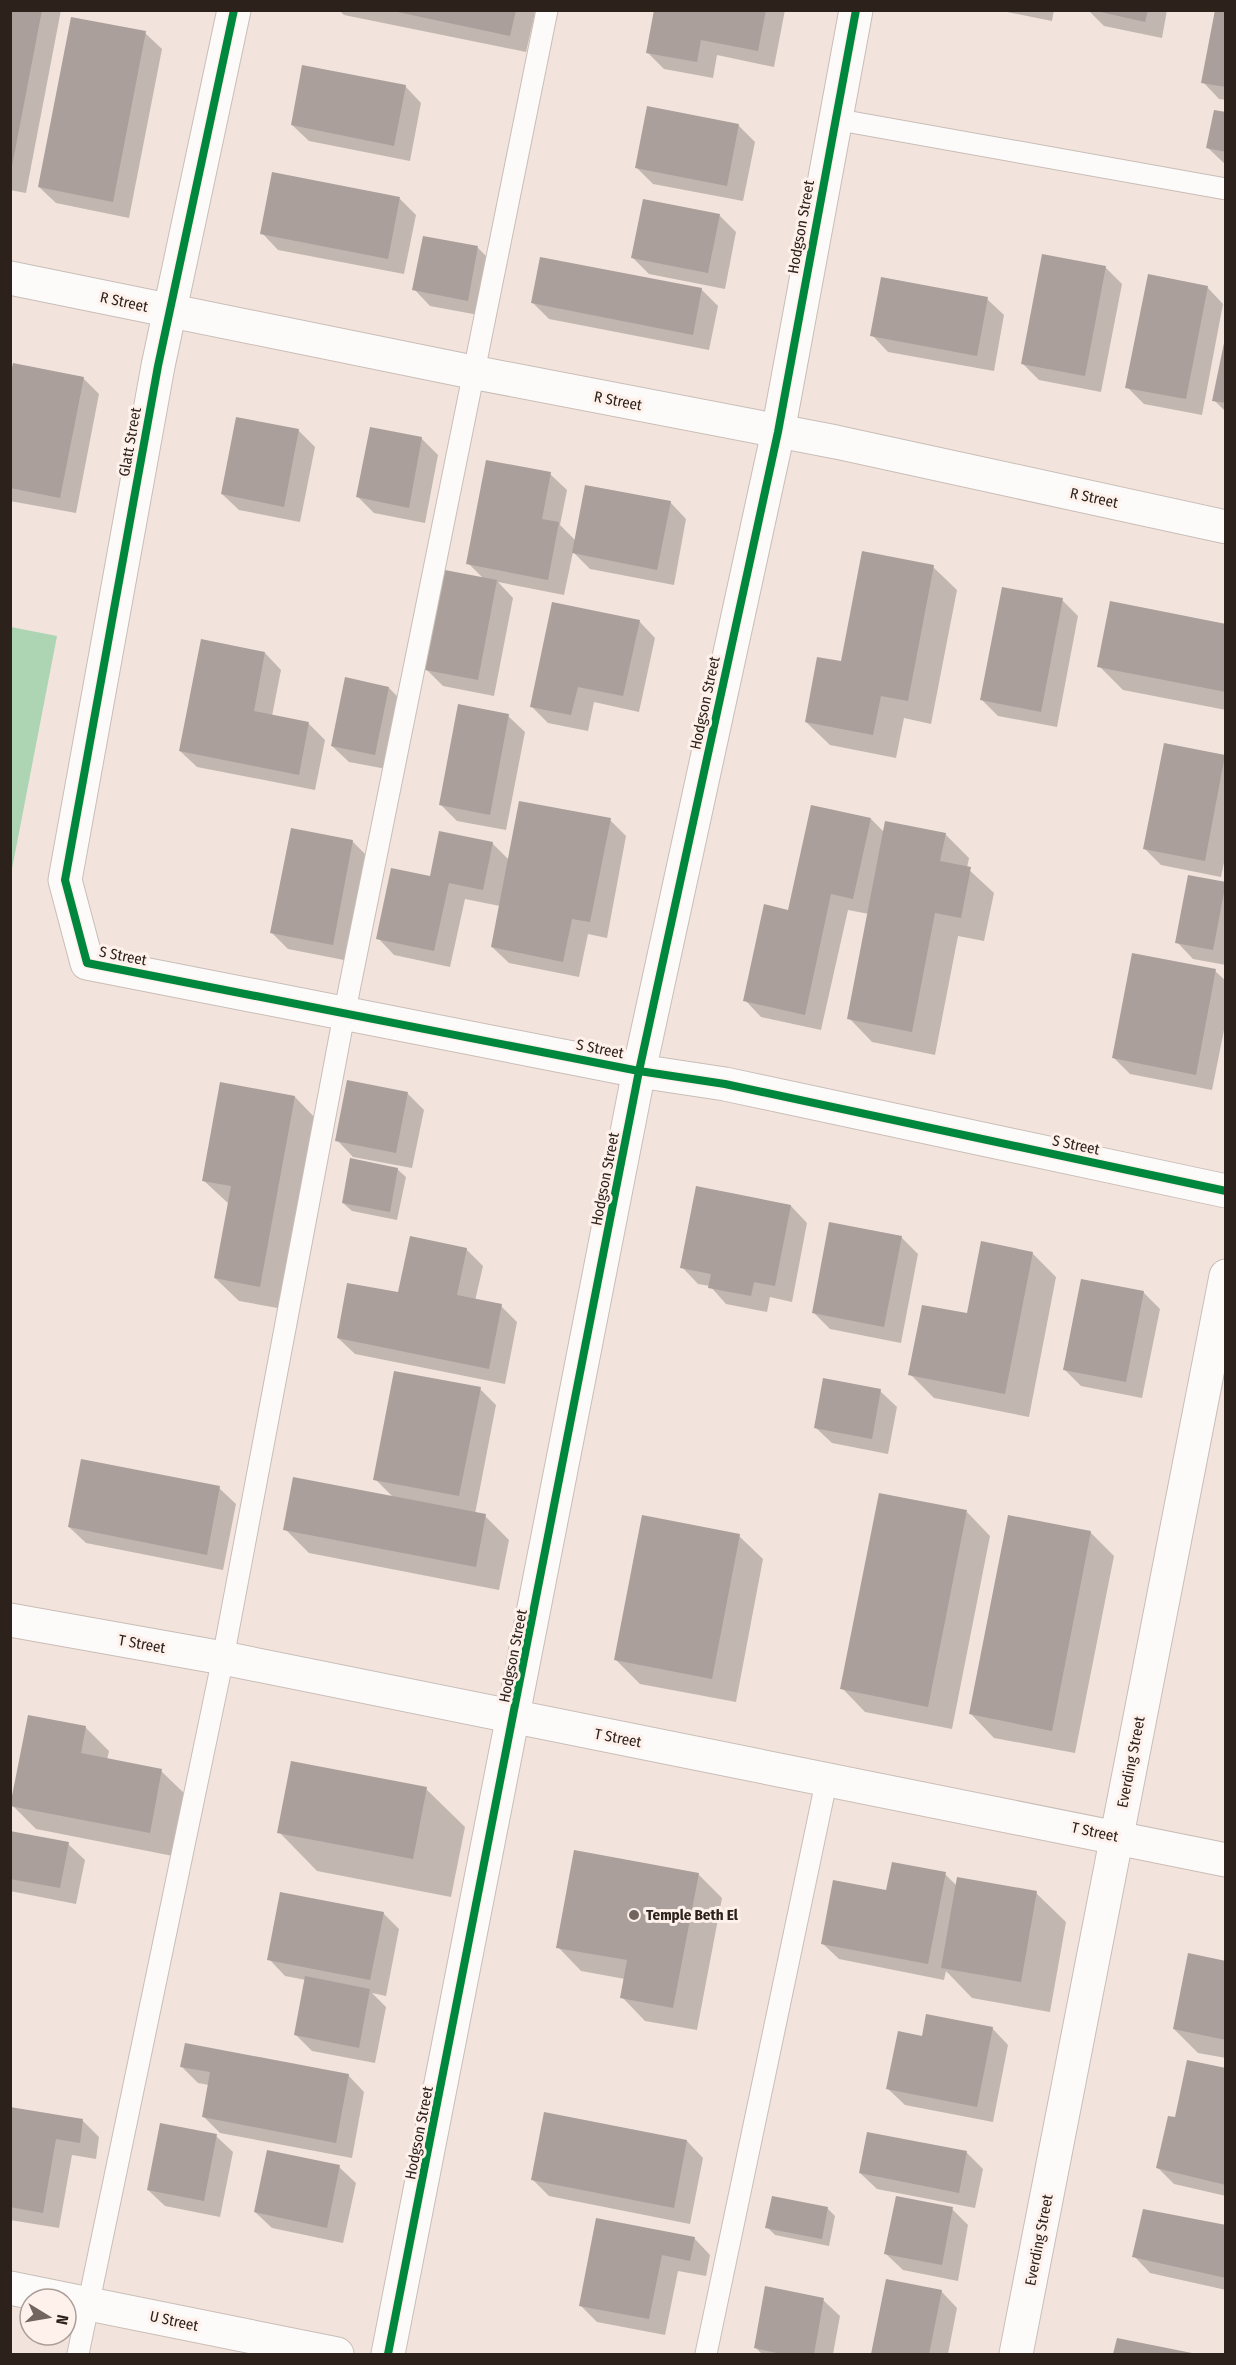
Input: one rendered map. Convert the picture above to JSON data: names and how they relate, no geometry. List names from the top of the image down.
{
  "streets": {
    "street": [
      "Hodgson Street",
      "R Street",
      "Glatt Street",
      "S Street",
      "T Street",
      "Everding Street",
      "U Street"
    ]
  },
  "crossings": [
    ["Hodgson Street", "R Street"],
    ["Hodgson Street", "S Street"],
    ["Hodgson Street", "T Street"],
    ["R Street", "Glatt Street"],
    ["Glatt Street", "S Street"],
    ["T Street", "Everding Street"]
  ],
  "places": ["Temple Beth El"],
  "north": "right"
}
